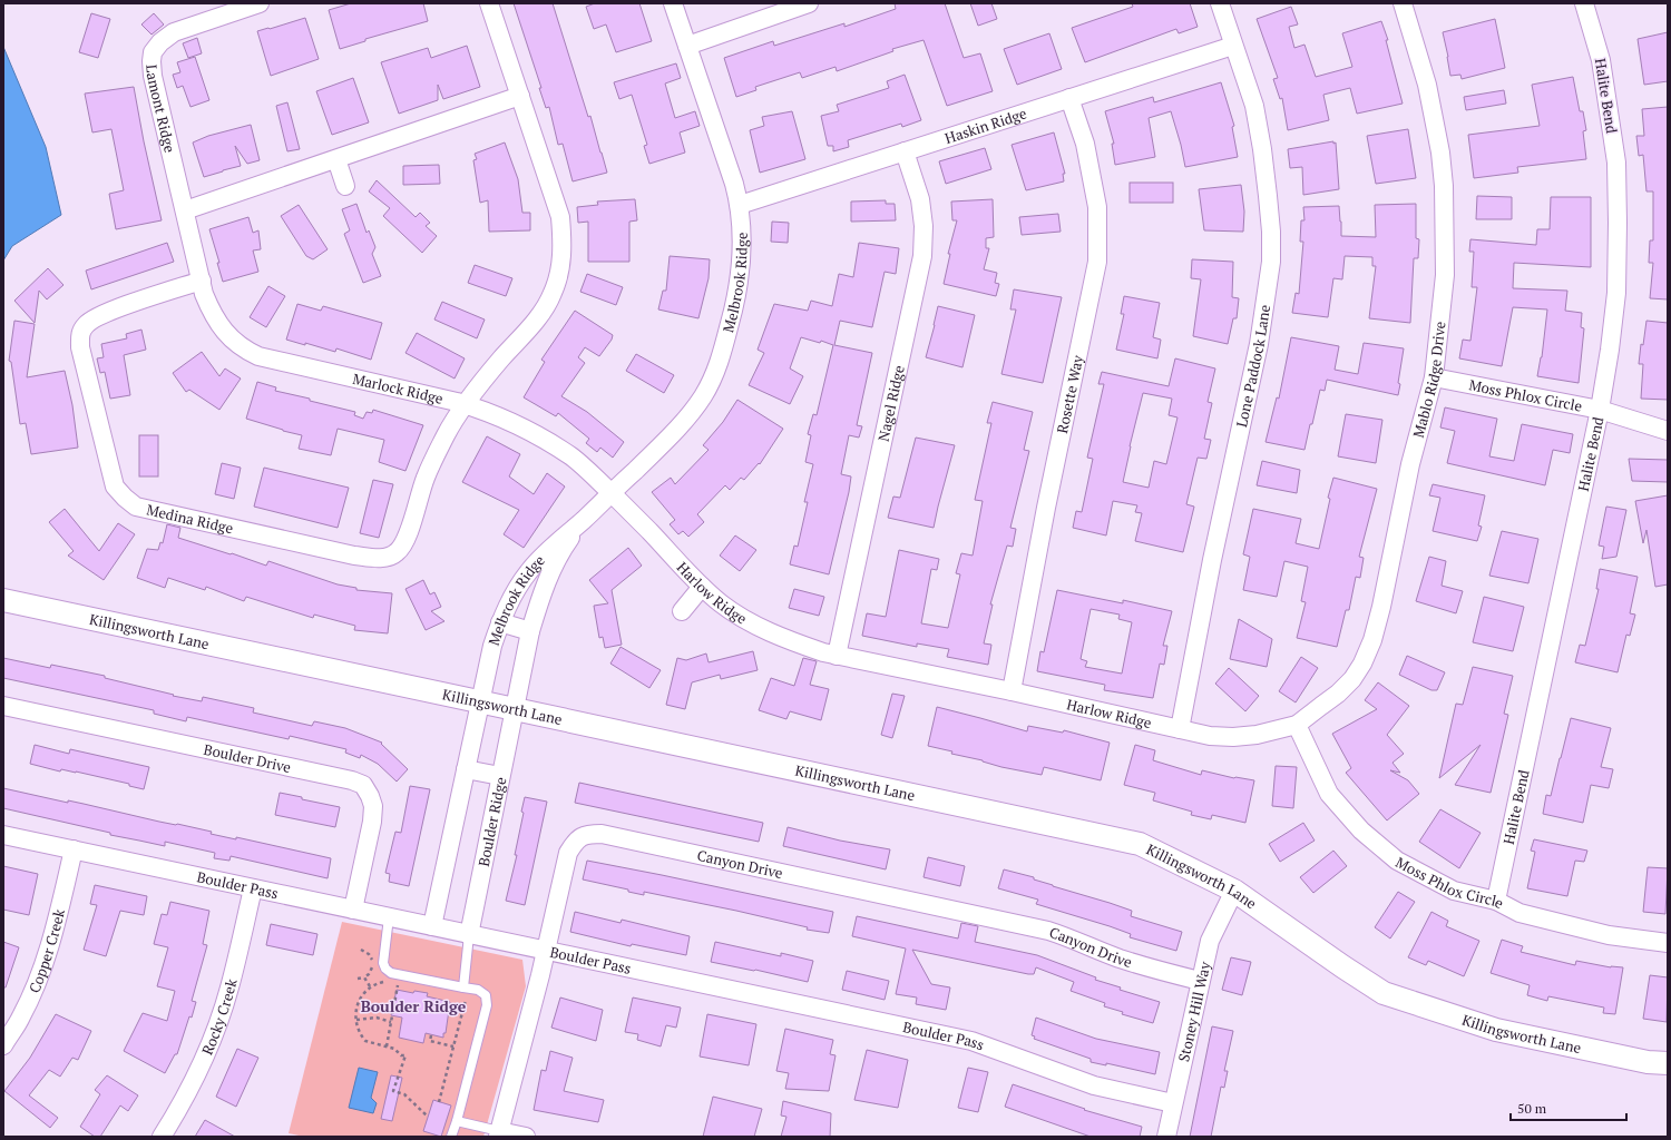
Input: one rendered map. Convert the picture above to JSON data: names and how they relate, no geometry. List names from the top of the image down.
{
  "streets": {
    "street": [
      "Halite Bend",
      "Lamont Ridge",
      "Haskin Ridge",
      "Melbrook Ridge",
      "Lone Paddock Lane",
      "Mablo Ridge Drive",
      "Marlock Ridge",
      "Rosette Way",
      "Moss Phlox Circle",
      "Nagel Ridge",
      "Medina Ridge",
      "Harlow Ridge",
      "Killingsworth Lane",
      "Boulder Drive",
      "Boulder Ridge",
      "Canyon Drive",
      "Boulder Pass",
      "Copper Creek",
      "Stoney Hill Way",
      "Rocky Creek"
    ]
  },
  "crossings": [
    ["Halite Bend", "Moss Phlox Circle"],
    ["Lamont Ridge", "Marlock Ridge"],
    ["Lamont Ridge", "Medina Ridge"],
    ["Haskin Ridge", "Melbrook Ridge"],
    ["Haskin Ridge", "Lone Paddock Lane"],
    ["Haskin Ridge", "Rosette Way"],
    ["Haskin Ridge", "Nagel Ridge"],
    ["Melbrook Ridge", "Marlock Ridge"],
    ["Melbrook Ridge", "Harlow Ridge"],
    ["Melbrook Ridge", "Killingsworth Lane"],
    ["Melbrook Ridge", "Boulder Ridge"],
    ["Lone Paddock Lane", "Harlow Ridge"],
    ["Mablo Ridge Drive", "Moss Phlox Circle"],
    ["Mablo Ridge Drive", "Harlow Ridge"],
    ["Marlock Ridge", "Medina Ridge"],
    ["Marlock Ridge", "Harlow Ridge"],
    ["Rosette Way", "Harlow Ridge"],
    ["Moss Phlox Circle", "Harlow Ridge"],
    ["Nagel Ridge", "Harlow Ridge"],
    ["Killingsworth Lane", "Boulder Ridge"],
    ["Killingsworth Lane", "Stoney Hill Way"],
    ["Boulder Drive", "Boulder Pass"],
    ["Boulder Ridge", "Boulder Pass"],
    ["Canyon Drive", "Boulder Pass"],
    ["Canyon Drive", "Stoney Hill Way"],
    ["Boulder Pass", "Copper Creek"],
    ["Boulder Pass", "Stoney Hill Way"],
    ["Boulder Pass", "Rocky Creek"]
  ],
  "districts": ["Boulder Ridge"],
  "scale_bar": "50 m"
}
